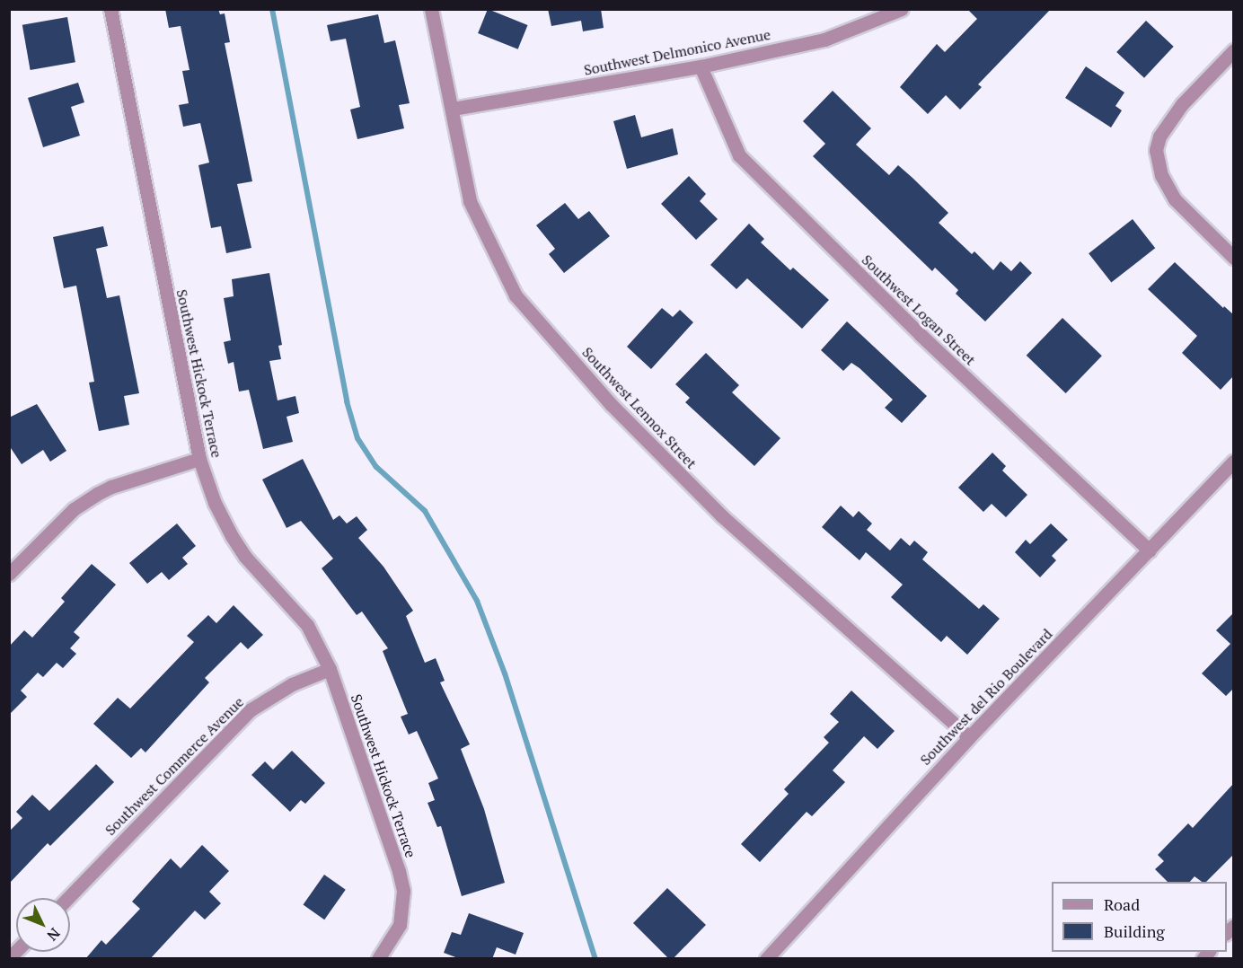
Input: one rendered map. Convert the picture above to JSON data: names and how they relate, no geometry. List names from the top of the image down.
{
  "streets": {
    "street": [
      "Southwest Delmonico Avenue",
      "Southwest Logan Street",
      "Southwest Hickock Terrace",
      "Southwest Lennox Street",
      "Southwest del Rio Boulevard",
      "Southwest Commerce Avenue"
    ]
  },
  "crossings": [
    ["Southwest Delmonico Avenue", "Southwest Logan Street"],
    ["Southwest Delmonico Avenue", "Southwest Lennox Street"],
    ["Southwest Logan Street", "Southwest del Rio Boulevard"],
    ["Southwest Hickock Terrace", "Southwest Commerce Avenue"],
    ["Southwest Lennox Street", "Southwest del Rio Boulevard"]
  ],
  "legend": ["Road", "Building"],
  "north": "bottom right"
}
